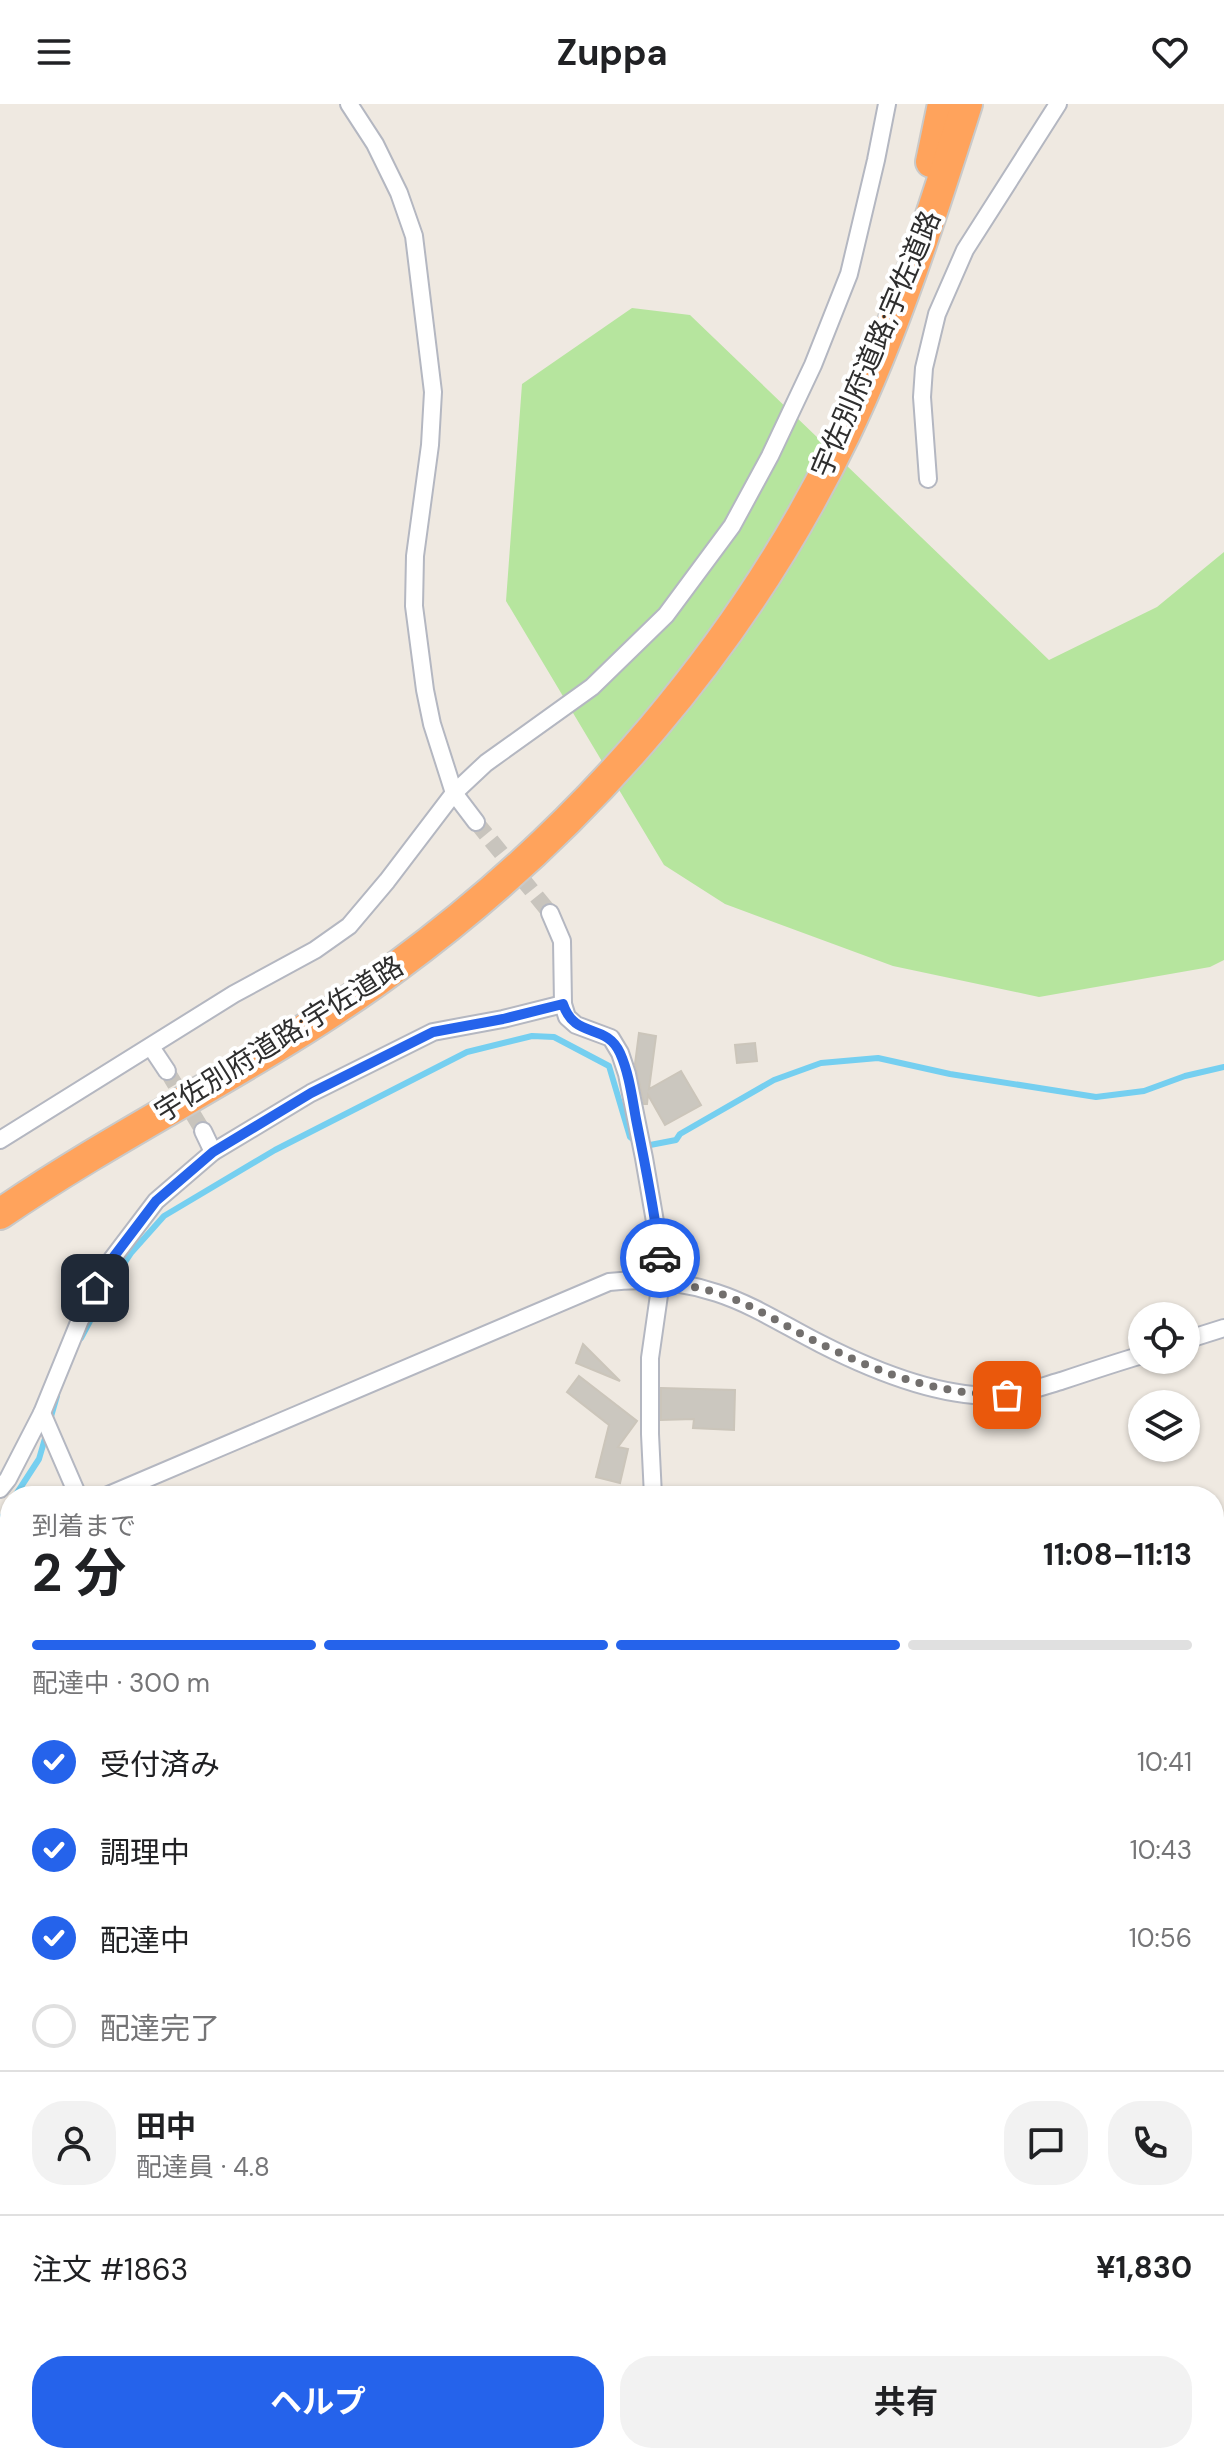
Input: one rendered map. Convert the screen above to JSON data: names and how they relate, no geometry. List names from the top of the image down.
{
  "streets": {
    "highway": ["宇佐別府道路;宇佐道路"]
  },
  "page": {
    "header": "Zuppa",
    "heading": ["2 分", "到着まで", "11:08–11:13"],
    "panel": [
      "田中",
      "配達員 · 4.8",
      "注文 #1863",
      "¥1,830"
    ],
    "bar": "配達中 · 300 m",
    "list": [
      ["受付済み", "10:41"],
      ["調理中", "10:43"],
      ["配達中", "10:56"],
      "配達完了"
    ],
    "buttons": ["ヘルプ", "共有"]
  }
}
